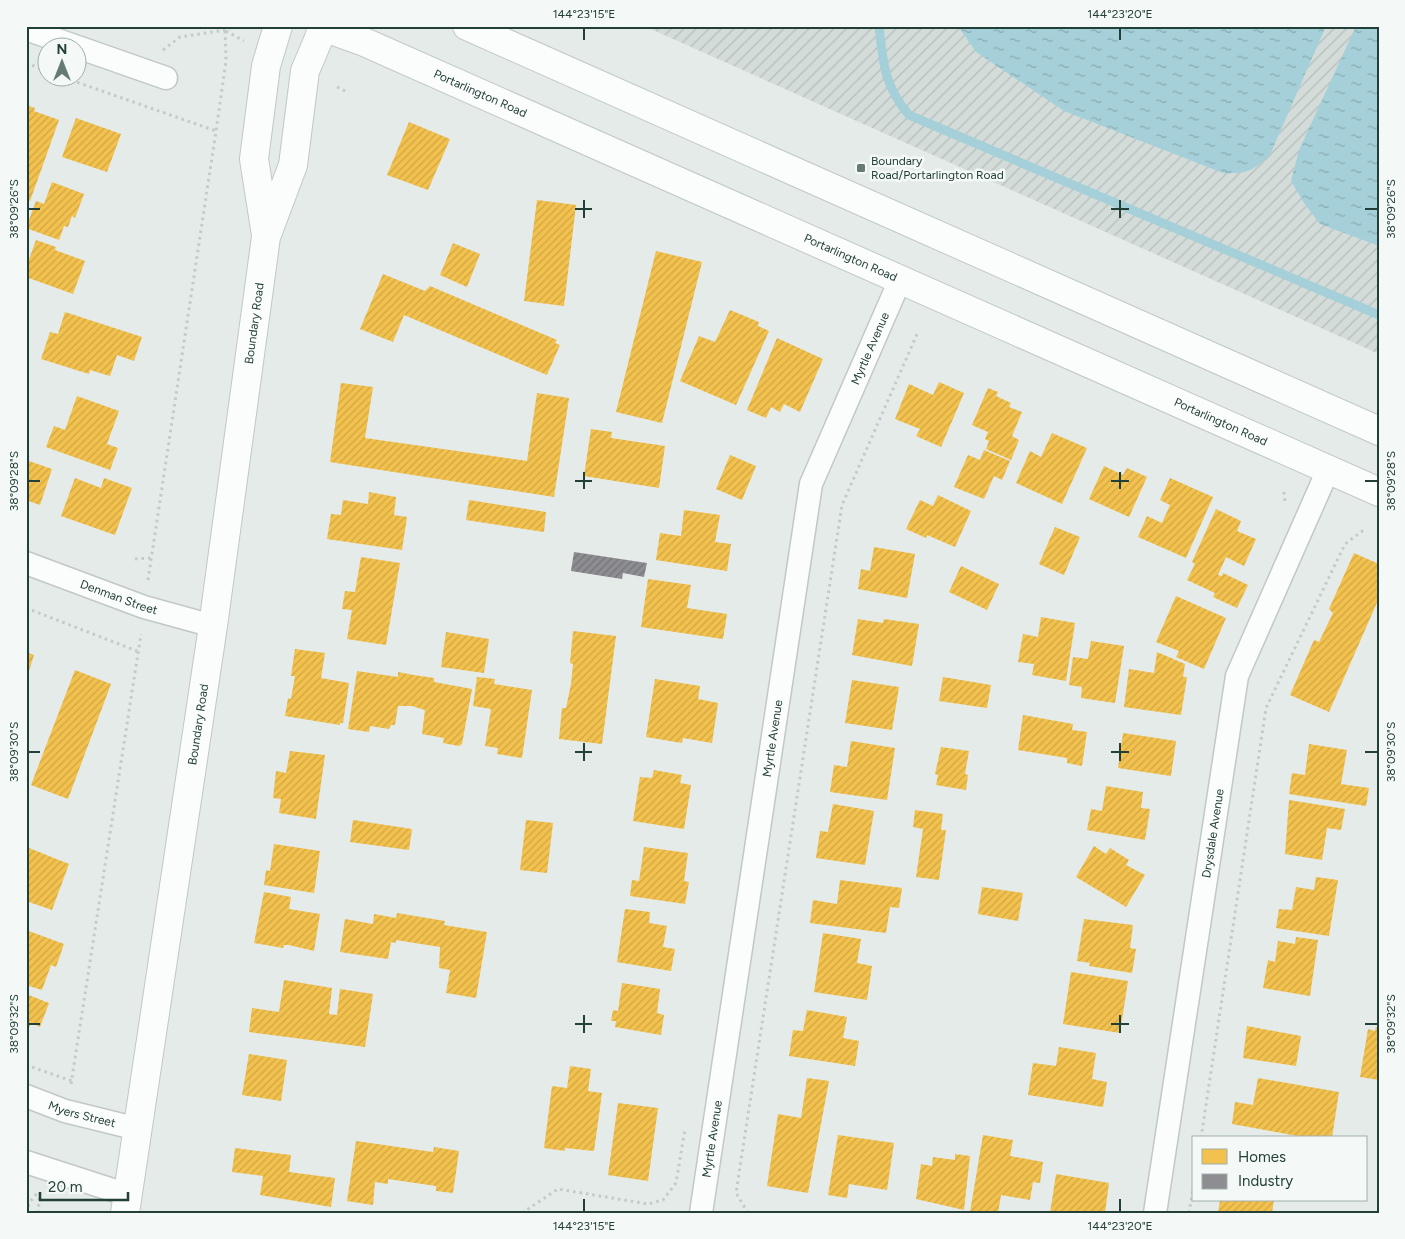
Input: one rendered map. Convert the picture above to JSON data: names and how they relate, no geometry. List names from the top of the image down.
{
  "streets": {
    "main road": ["Portarlington Road", "Boundary Road"],
    "street": [
      "Myrtle Avenue",
      "Denman Street",
      "Drysdale Avenue",
      "Myers Street"
    ]
  },
  "crossings": [
    ["Portarlington Road", "Boundary Road"],
    ["Portarlington Road", "Myrtle Avenue"],
    ["Portarlington Road", "Drysdale Avenue"],
    ["Boundary Road", "Denman Street"],
    ["Boundary Road", "Myers Street"]
  ],
  "places": {
    "transit": ["Boundary Road/Portarlington Road"]
  },
  "legend": ["Homes", "Industry"],
  "scale_bar": "20 m",
  "north": "top",
  "coordinates": [
    "144°23'15\"E",
    "144°23'20\"E",
    "38°09'26\"S",
    "38°09'28\"S",
    "38°09'30\"S",
    "38°09'32\"S"
  ]
}
